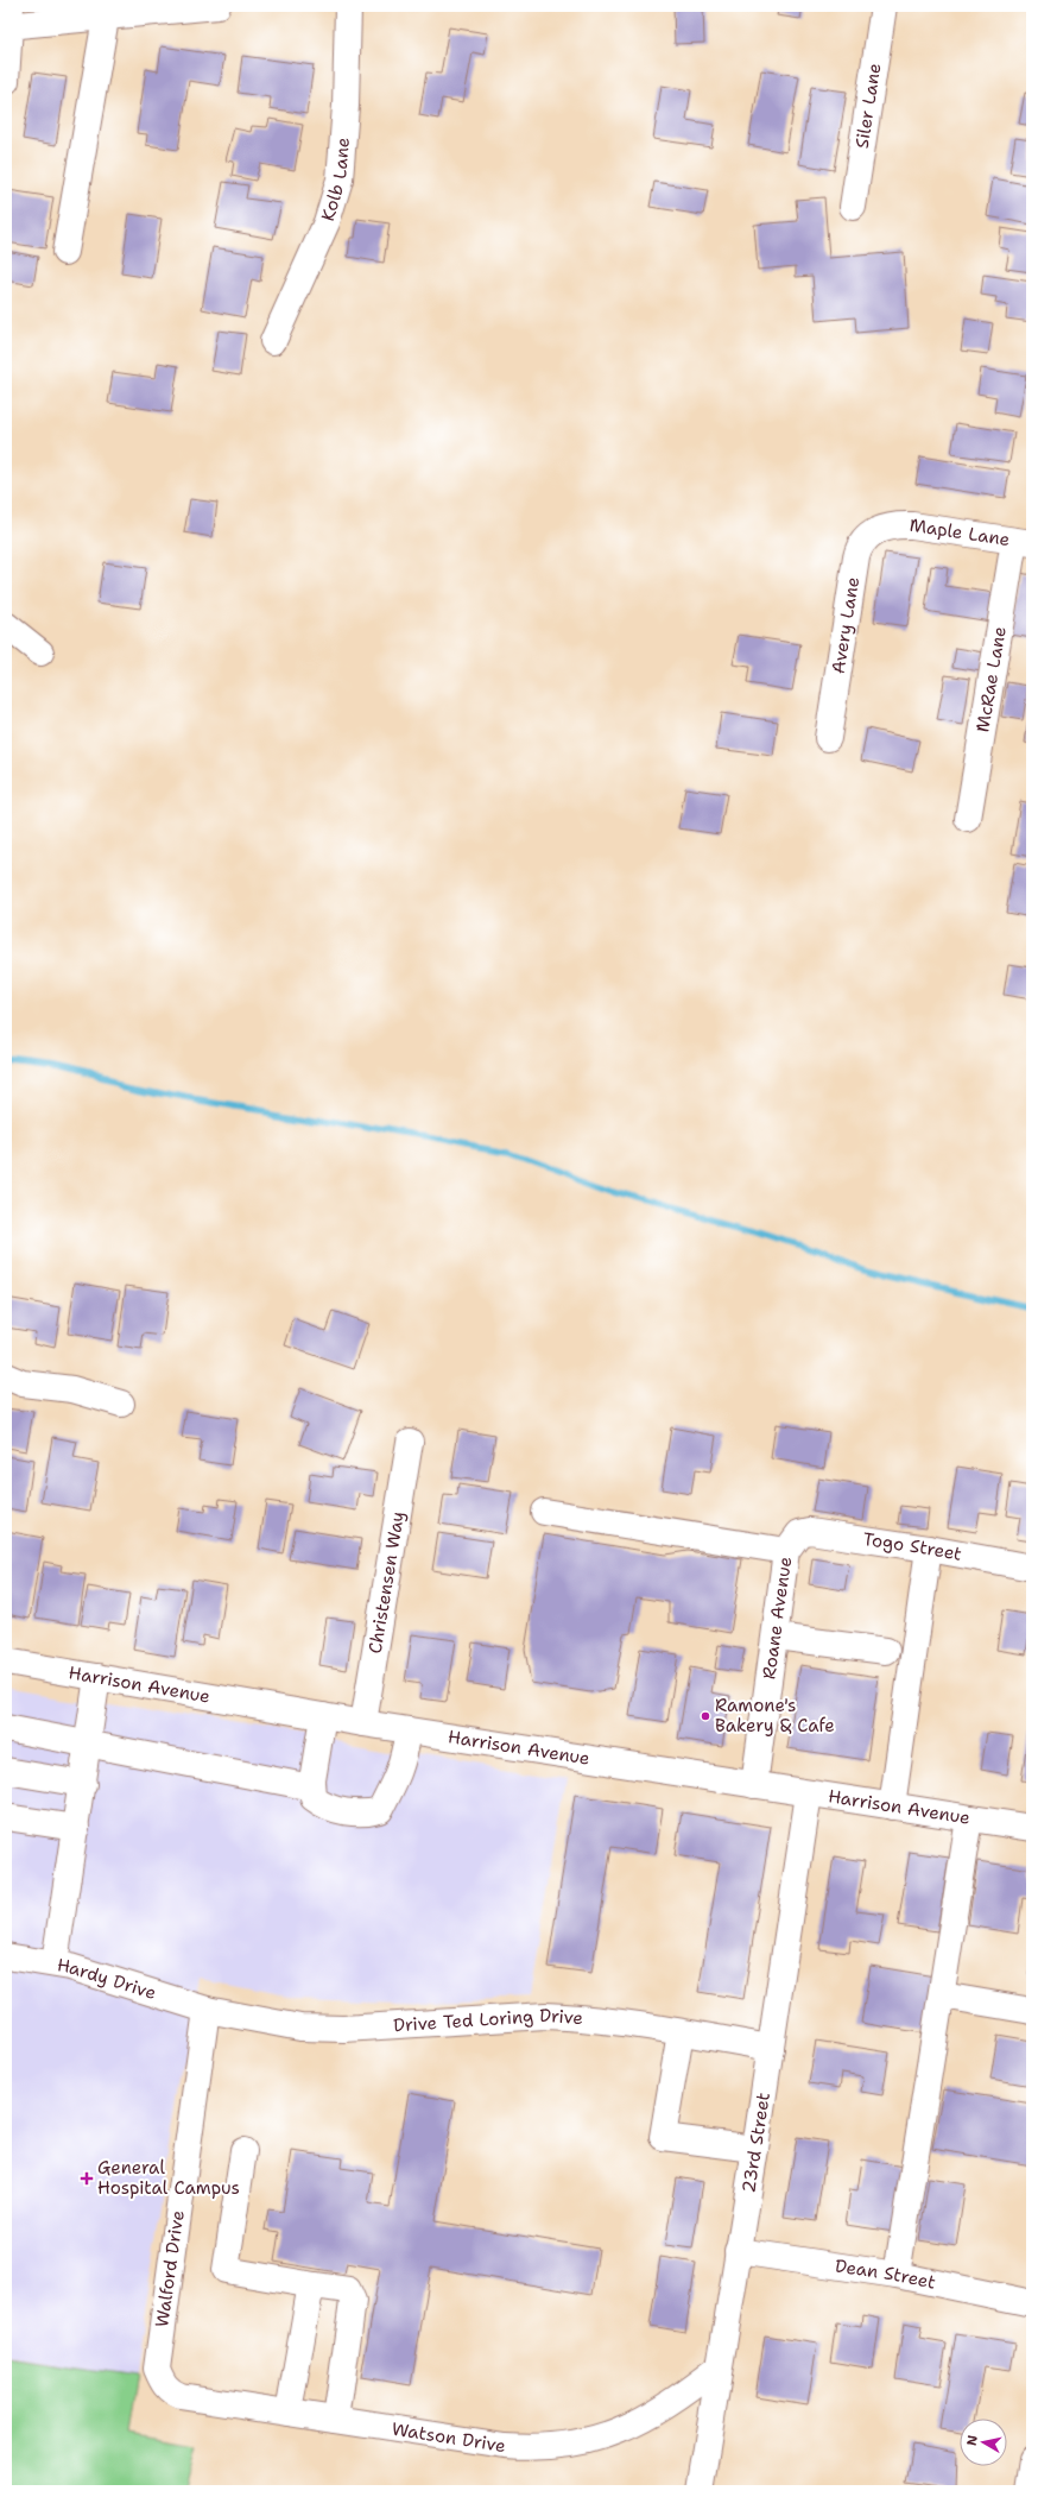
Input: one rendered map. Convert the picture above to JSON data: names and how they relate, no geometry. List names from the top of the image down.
{
  "streets": {
    "street": [
      "Siler Lane",
      "Kolb Lane",
      "Maple Lane",
      "Avery Lane",
      "McRae Lane",
      "Togo Street",
      "Christensen Way",
      "Roane Avenue",
      "Harrison Avenue",
      "Hardy Drive",
      "Drive Ted Loring Drive",
      "23rd Street",
      "Walford Drive",
      "Dean Street",
      "Watson Drive"
    ]
  },
  "crossings": [
    ["Maple Lane", "Avery Lane"],
    ["Maple Lane", "McRae Lane"],
    ["Togo Street", "Roane Avenue"],
    ["Christensen Way", "Harrison Avenue"],
    ["Roane Avenue", "Harrison Avenue"],
    ["Harrison Avenue", "23rd Street"],
    ["Hardy Drive", "Drive Ted Loring Drive"],
    ["Hardy Drive", "Walford Drive"],
    ["Drive Ted Loring Drive", "23rd Street"],
    ["Drive Ted Loring Drive", "Walford Drive"],
    ["23rd Street", "Dean Street"],
    ["23rd Street", "Watson Drive"],
    ["Walford Drive", "Watson Drive"]
  ],
  "places": {
    "other": ["Ramone's Bakery & Cafe"],
    "health": ["General Hospital Campus"]
  },
  "north": "left"
}
